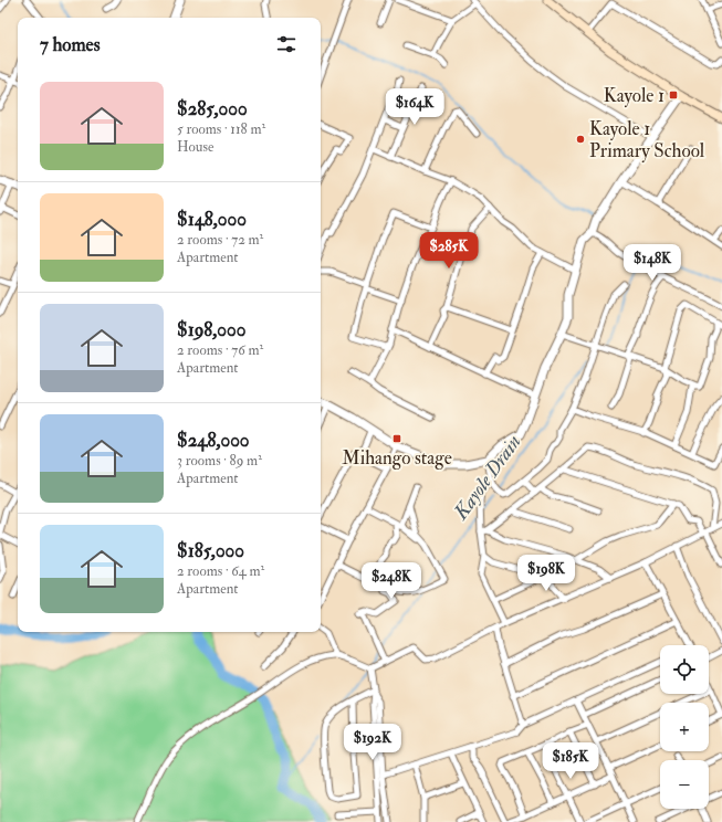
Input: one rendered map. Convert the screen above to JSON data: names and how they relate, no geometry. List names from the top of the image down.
{
  "water": ["Kayole Drain"],
  "places": {
    "transit": ["Kayole 1", "Mihango stage"],
    "other": ["Kayole 1 Primary School"]
  },
  "page": {
    "heading": "7 homes",
    "list": [
      {
        "name": "$285,000",
        "note": "5 rooms · 118 m² · House"
      },
      {
        "name": "$148,000",
        "note": "2 rooms · 72 m² · Apartment"
      },
      {
        "name": "$198,000",
        "note": "2 rooms · 76 m² · Apartment"
      },
      {
        "name": "$248,000",
        "note": "3 rooms · 89 m² · Apartment"
      },
      {
        "name": "$185,000",
        "note": "2 rooms · 64 m² · Apartment"
      }
    ],
    "price": [
      "$164K",
      "$285K",
      "$148K",
      "$198K",
      "$248K",
      "$192K",
      "$185K"
    ],
    "map_buttons": ["+", "−"]
  }
}
